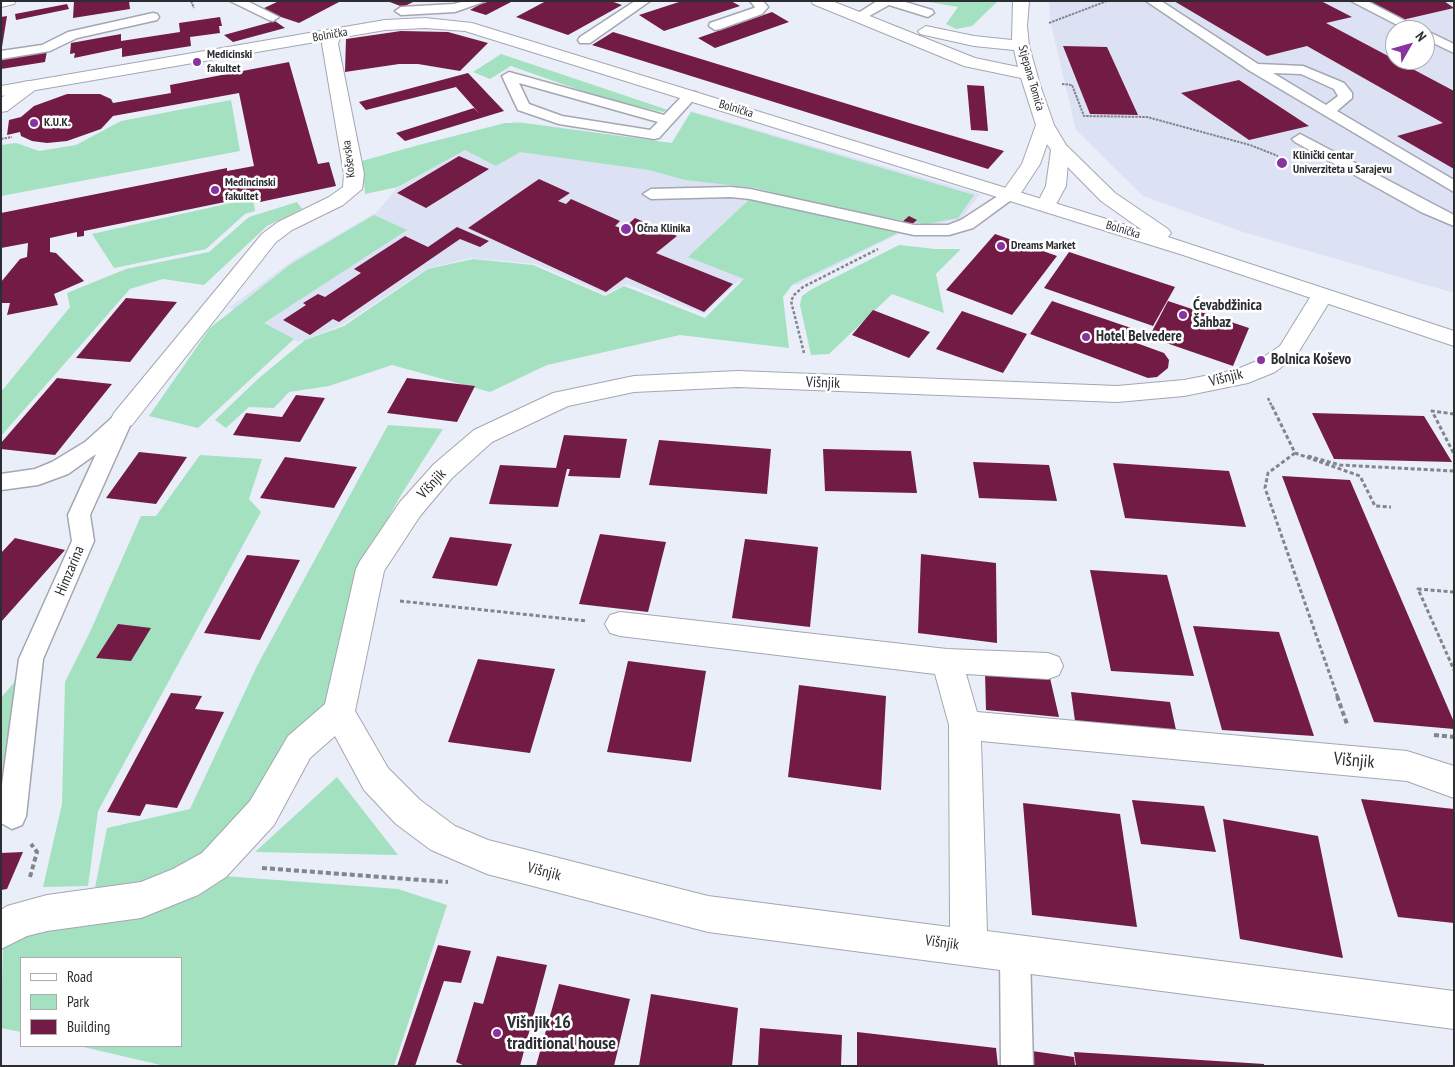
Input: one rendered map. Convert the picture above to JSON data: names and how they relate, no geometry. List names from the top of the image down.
{
  "streets": {
    "street": [
      "Bolnička",
      "Stjepana Tomića",
      "Koševska",
      "Višnjik",
      "Himzarina"
    ]
  },
  "crossings": [
    ["Bolnička", "Stjepana Tomića"],
    ["Bolnička", "Koševska"],
    ["Bolnička", "Višnjik"],
    ["Koševska", "Himzarina"]
  ],
  "places": [
    "Medicinski fakultet",
    "K.U.K.",
    "Klinički centar Univerziteta u Sarajevu",
    "Medincinski fakultet",
    "Očna Klinika",
    "Dreams Market",
    "Ćevabdžinica Šahbaz",
    "Hotel Belvedere",
    "Bolnica Koševo",
    "Višnjik 16 traditional house"
  ],
  "legend": ["Road", "Park", "Building"],
  "north": "top right"
}
